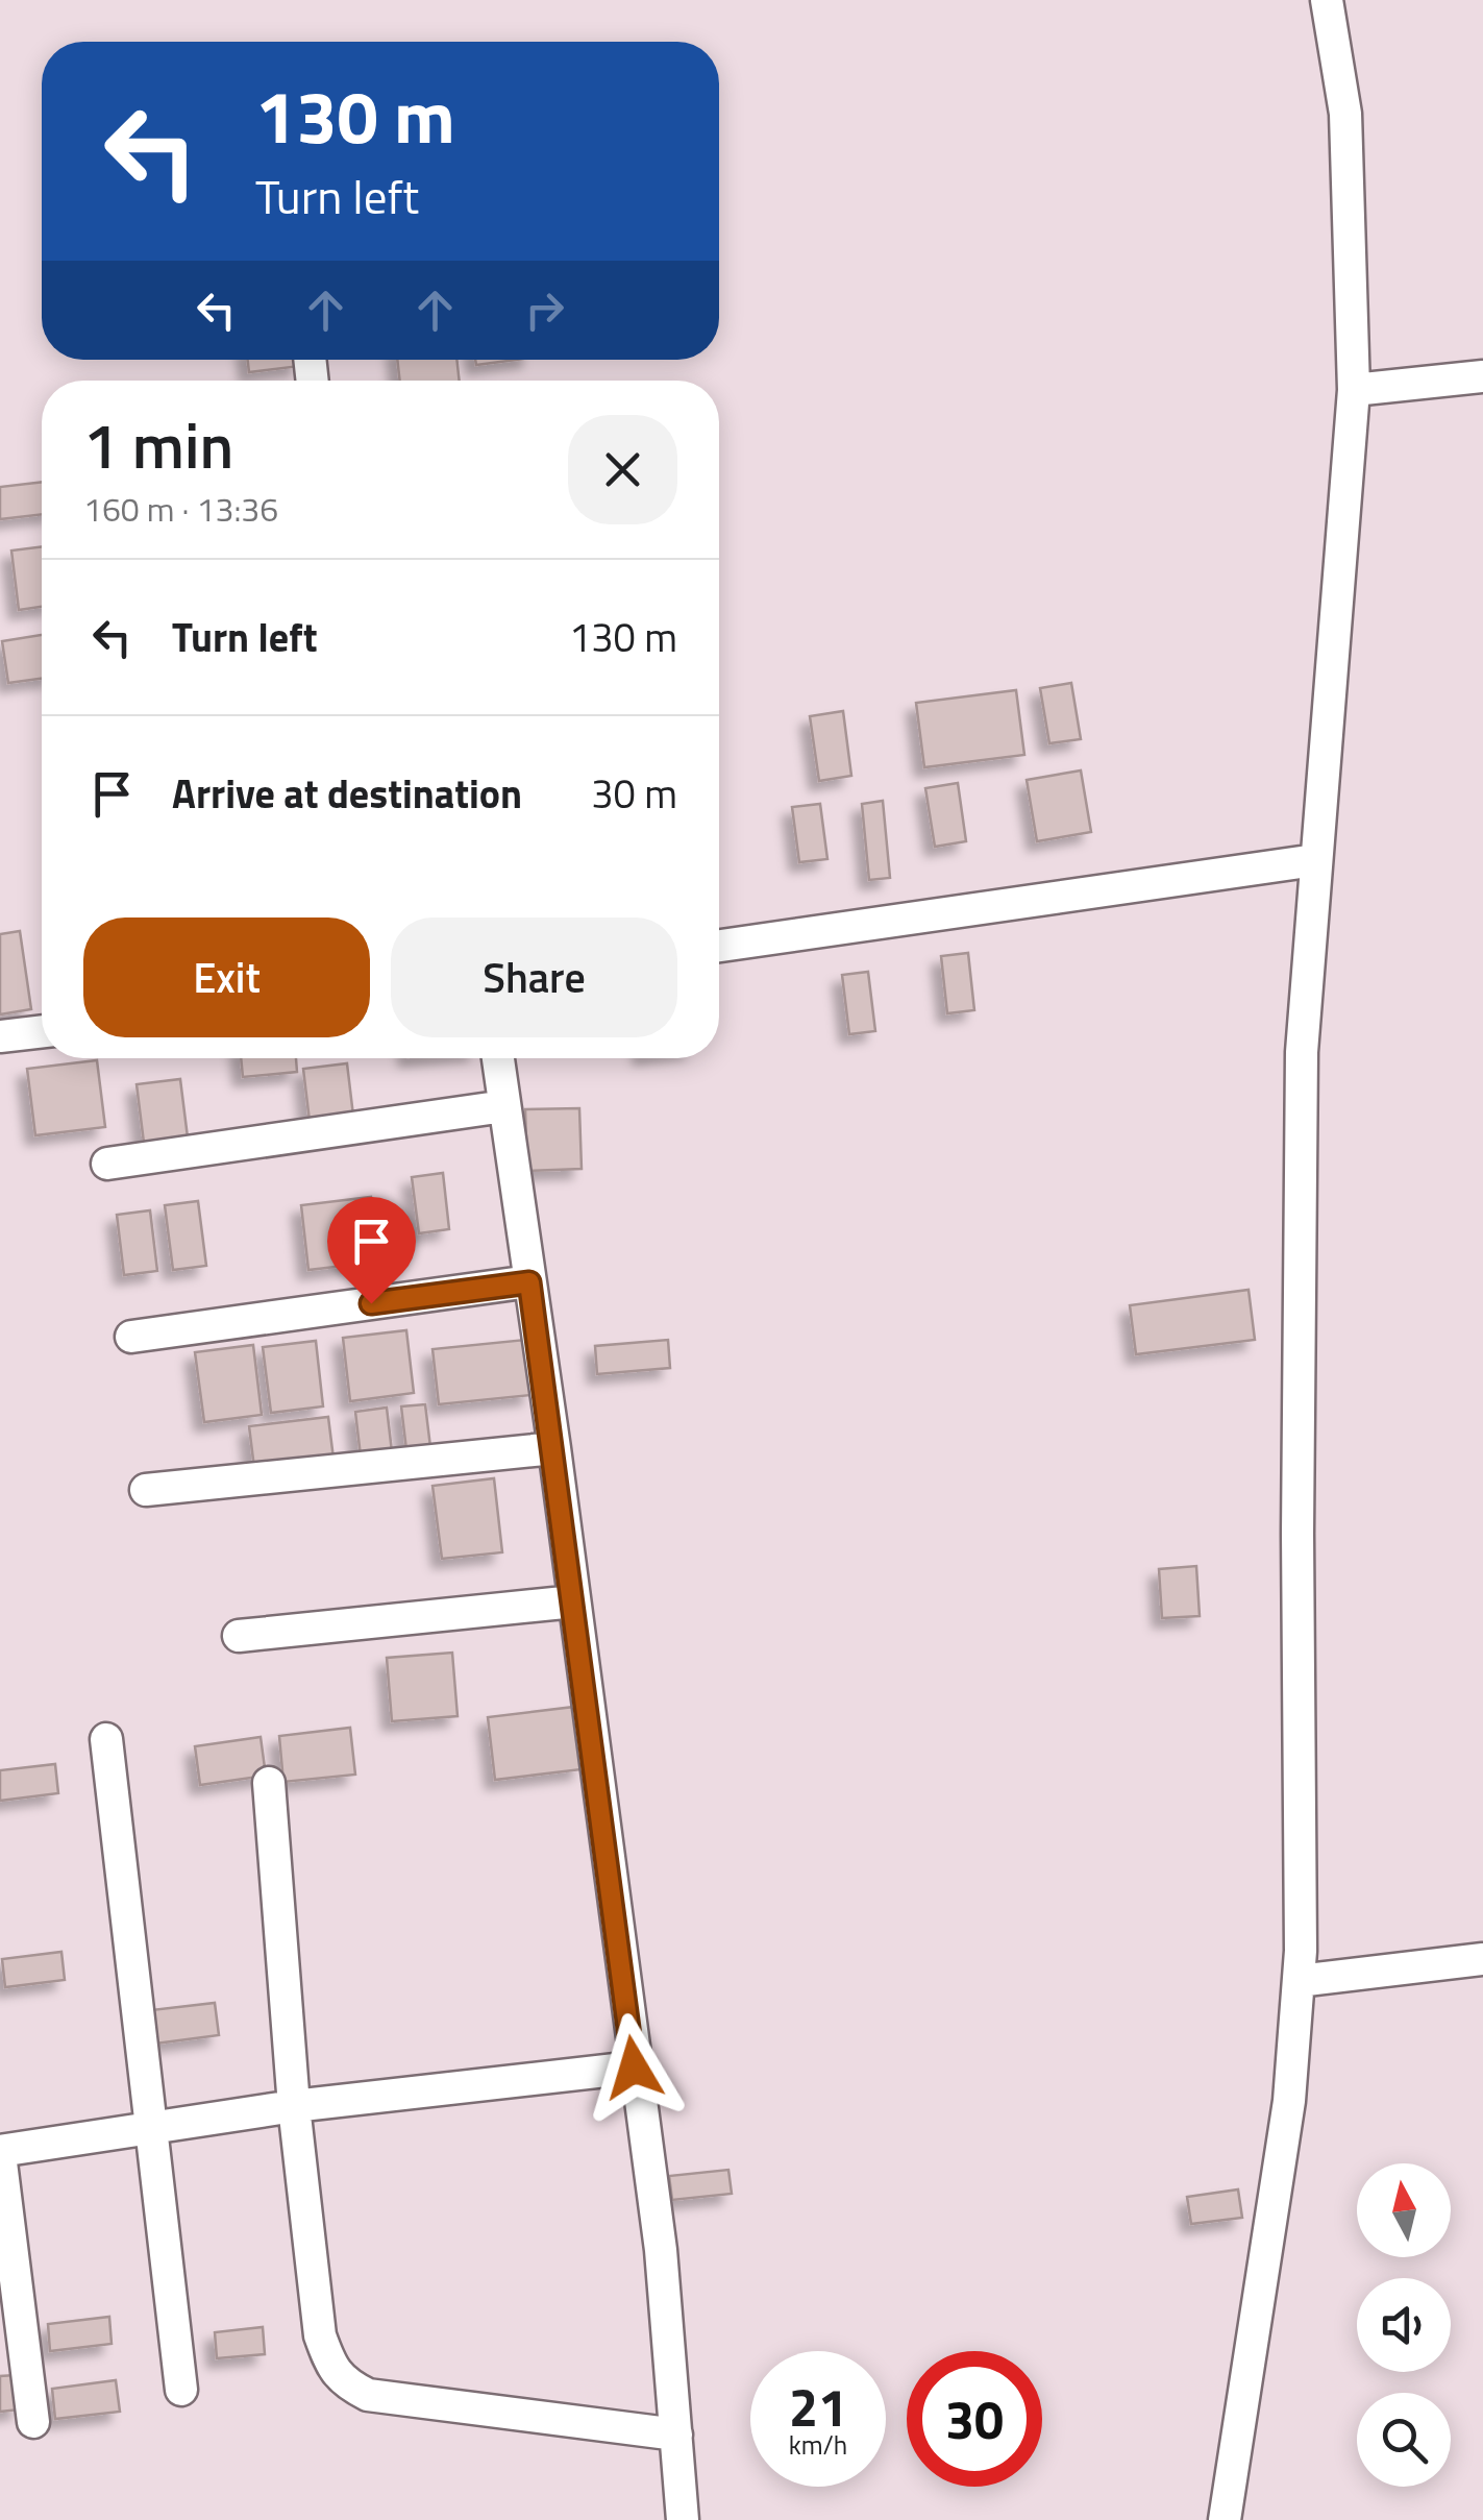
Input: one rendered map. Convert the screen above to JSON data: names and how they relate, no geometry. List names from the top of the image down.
{
  "north": "top",
  "page": {
    "turn": ["130 m", "Turn left"],
    "heading": ["1 min", "160 m · 13:36"],
    "list": [
      {
        "name": "Turn left",
        "value": "130 m"
      },
      {
        "name": "Arrive at destination",
        "value": "30 m"
      }
    ],
    "buttons": ["Exit", "Share"],
    "speed": "21 km/h",
    "limit": "30"
  }
}
